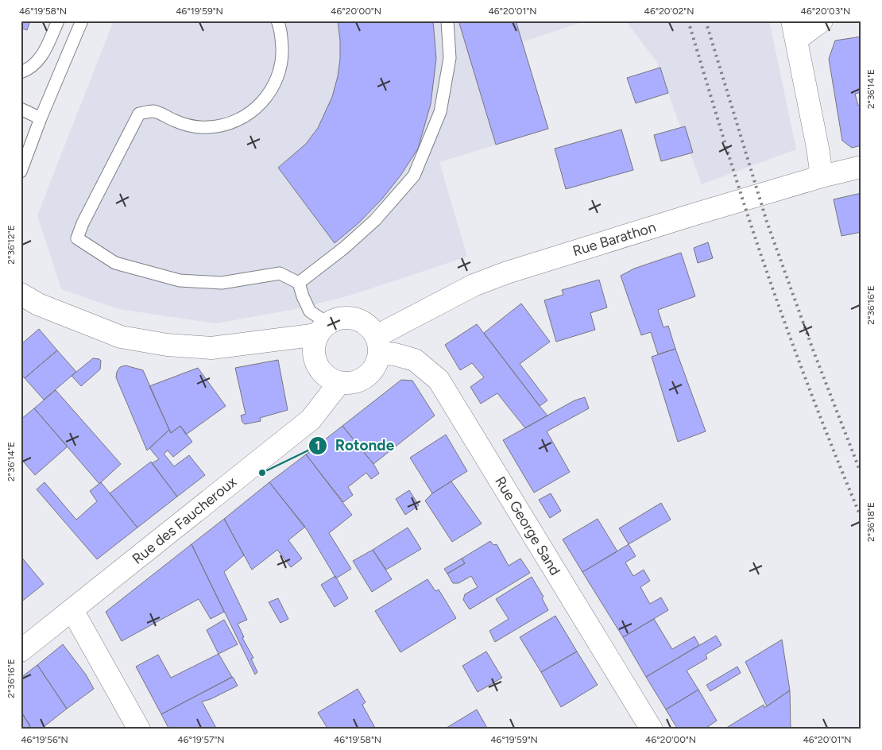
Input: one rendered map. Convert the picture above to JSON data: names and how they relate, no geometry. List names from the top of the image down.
{
  "streets": {
    "street": ["Rue Barathon", "Rue des Faucheroux", "Rue George Sand"]
  },
  "crossings": [
    ["Rue Barathon", "Rue des Faucheroux"],
    ["Rue Barathon", "Rue George Sand"],
    ["Rue des Faucheroux", "Rue George Sand"]
  ],
  "places": ["Rotonde"],
  "coordinates": [
    "46°19'58\"N",
    "46°19'59\"N",
    "46°20'00\"N",
    "46°20'01\"N",
    "46°20'02\"N",
    "46°20'03\"N",
    "2°36'14\"E",
    "2°36'12\"E",
    "2°36'16\"E",
    "2°36'18\"E",
    "46°19'56\"N",
    "46°19'57\"N"
  ]
}
